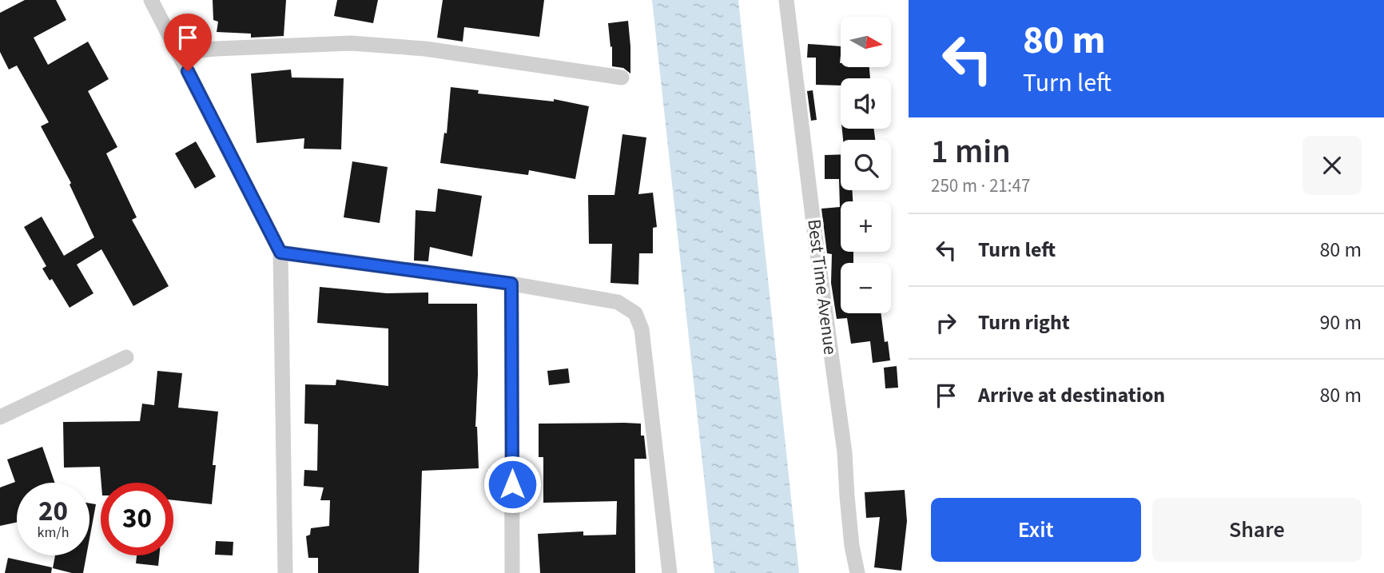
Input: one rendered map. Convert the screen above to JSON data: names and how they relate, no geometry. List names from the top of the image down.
{
  "streets": {
    "street": ["Best Time Avenue"]
  },
  "north": "right",
  "page": {
    "turn": ["80 m", "Turn left"],
    "map_buttons": ["+", "−"],
    "heading": ["1 min", "250 m · 21:47"],
    "list": [
      {
        "name": "Turn left",
        "value": "80 m"
      },
      {
        "name": "Turn right",
        "value": "90 m"
      },
      {
        "name": "Arrive at destination",
        "value": "80 m"
      }
    ],
    "speed": "20 km/h",
    "limit": "30",
    "buttons": ["Exit", "Share"]
  }
}
